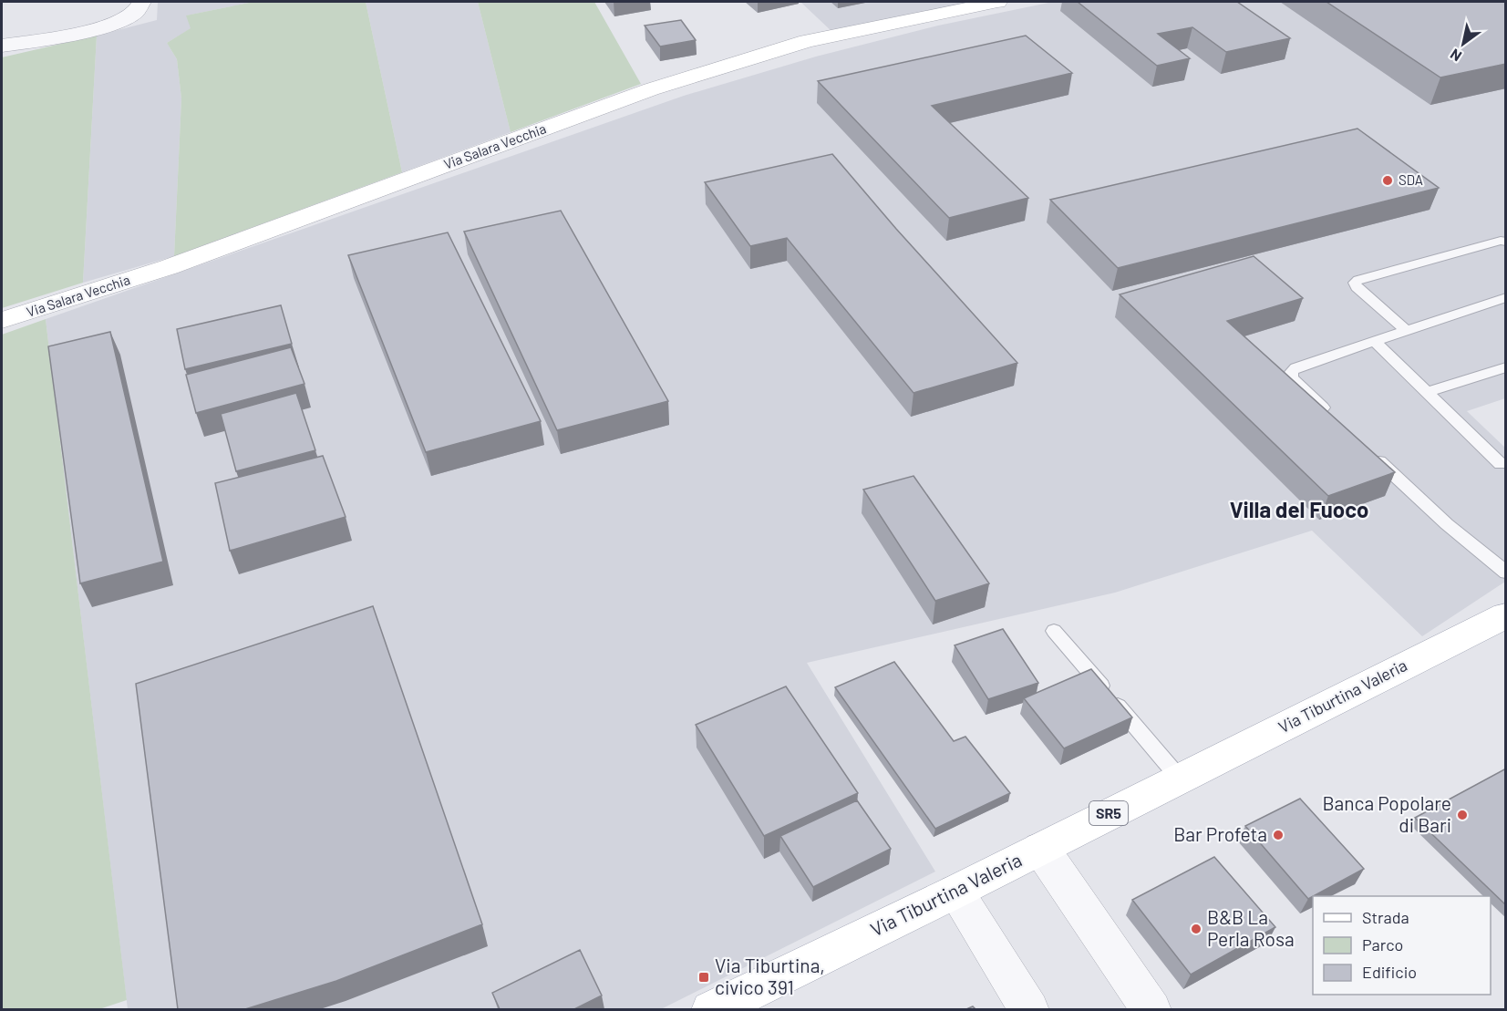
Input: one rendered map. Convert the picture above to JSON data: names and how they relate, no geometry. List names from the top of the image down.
{
  "streets": {
    "street": ["Via Salara Vecchia", "Via Tiburtina Valeria", "SR5"]
  },
  "districts": ["Villa del Fuoco"],
  "places": {
    "other": [
      "SDA",
      "Banca Popolare di Bari",
      "Bar Profeta",
      "B&B La Perla Rosa"
    ],
    "transit": ["Via Tiburtina, civico 391"]
  },
  "legend": ["Strada", "Parco", "Edificio"],
  "north": "bottom left"
}
